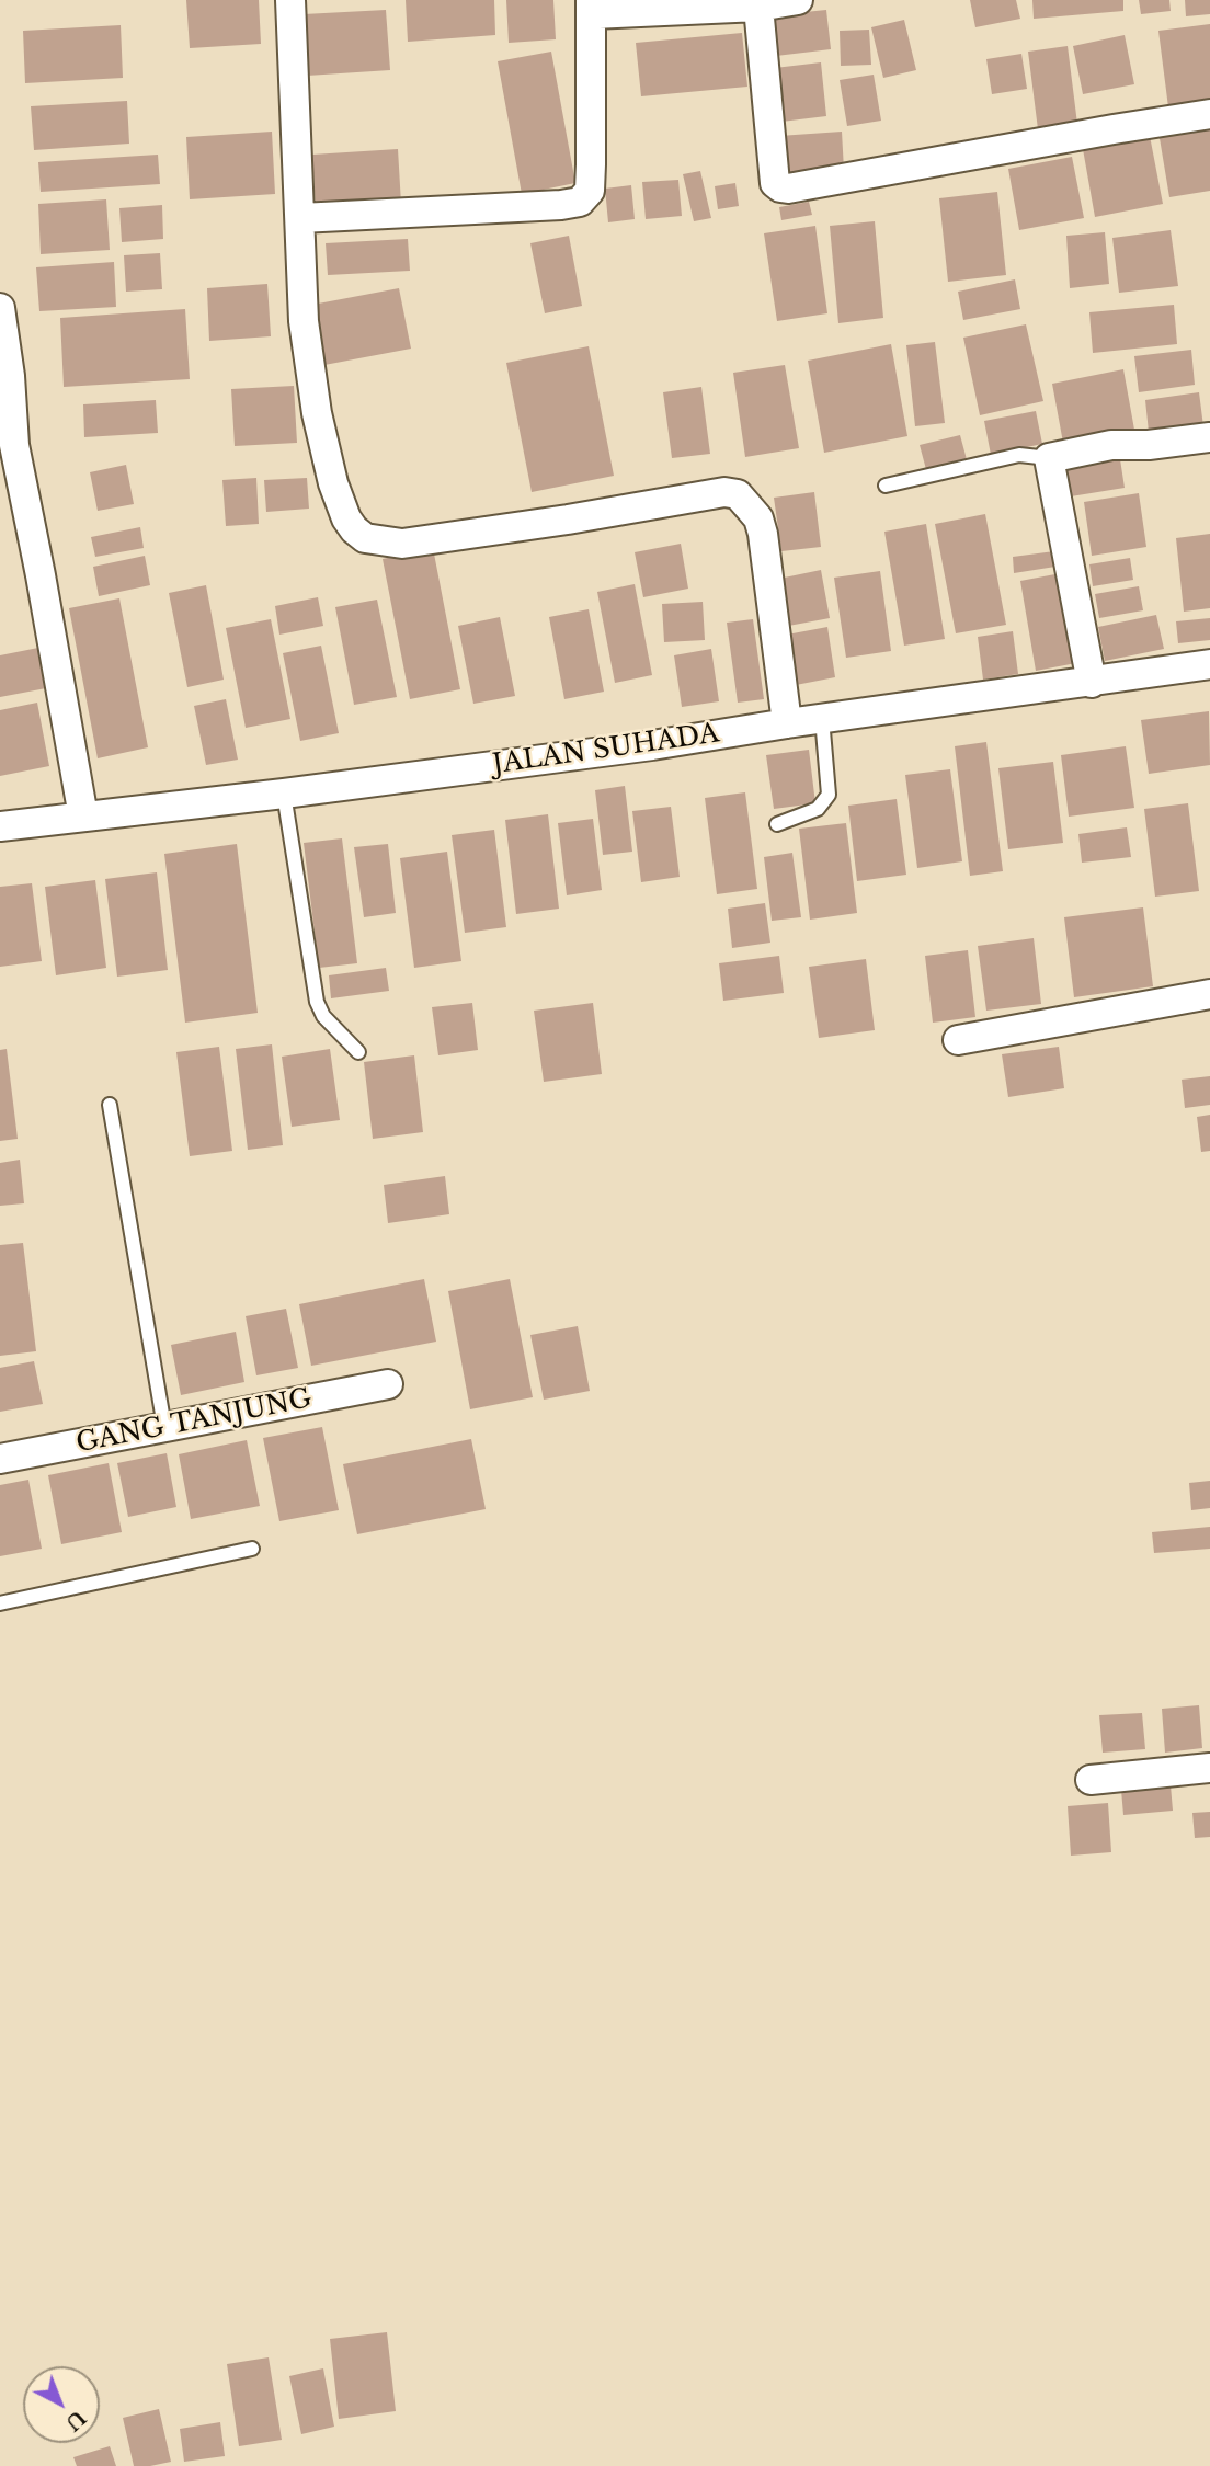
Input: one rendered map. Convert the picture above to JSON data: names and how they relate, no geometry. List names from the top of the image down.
{
  "streets": {
    "street": ["JALAN SUHADA", "GANG TANJUNG"]
  },
  "north": "bottom right"
}
